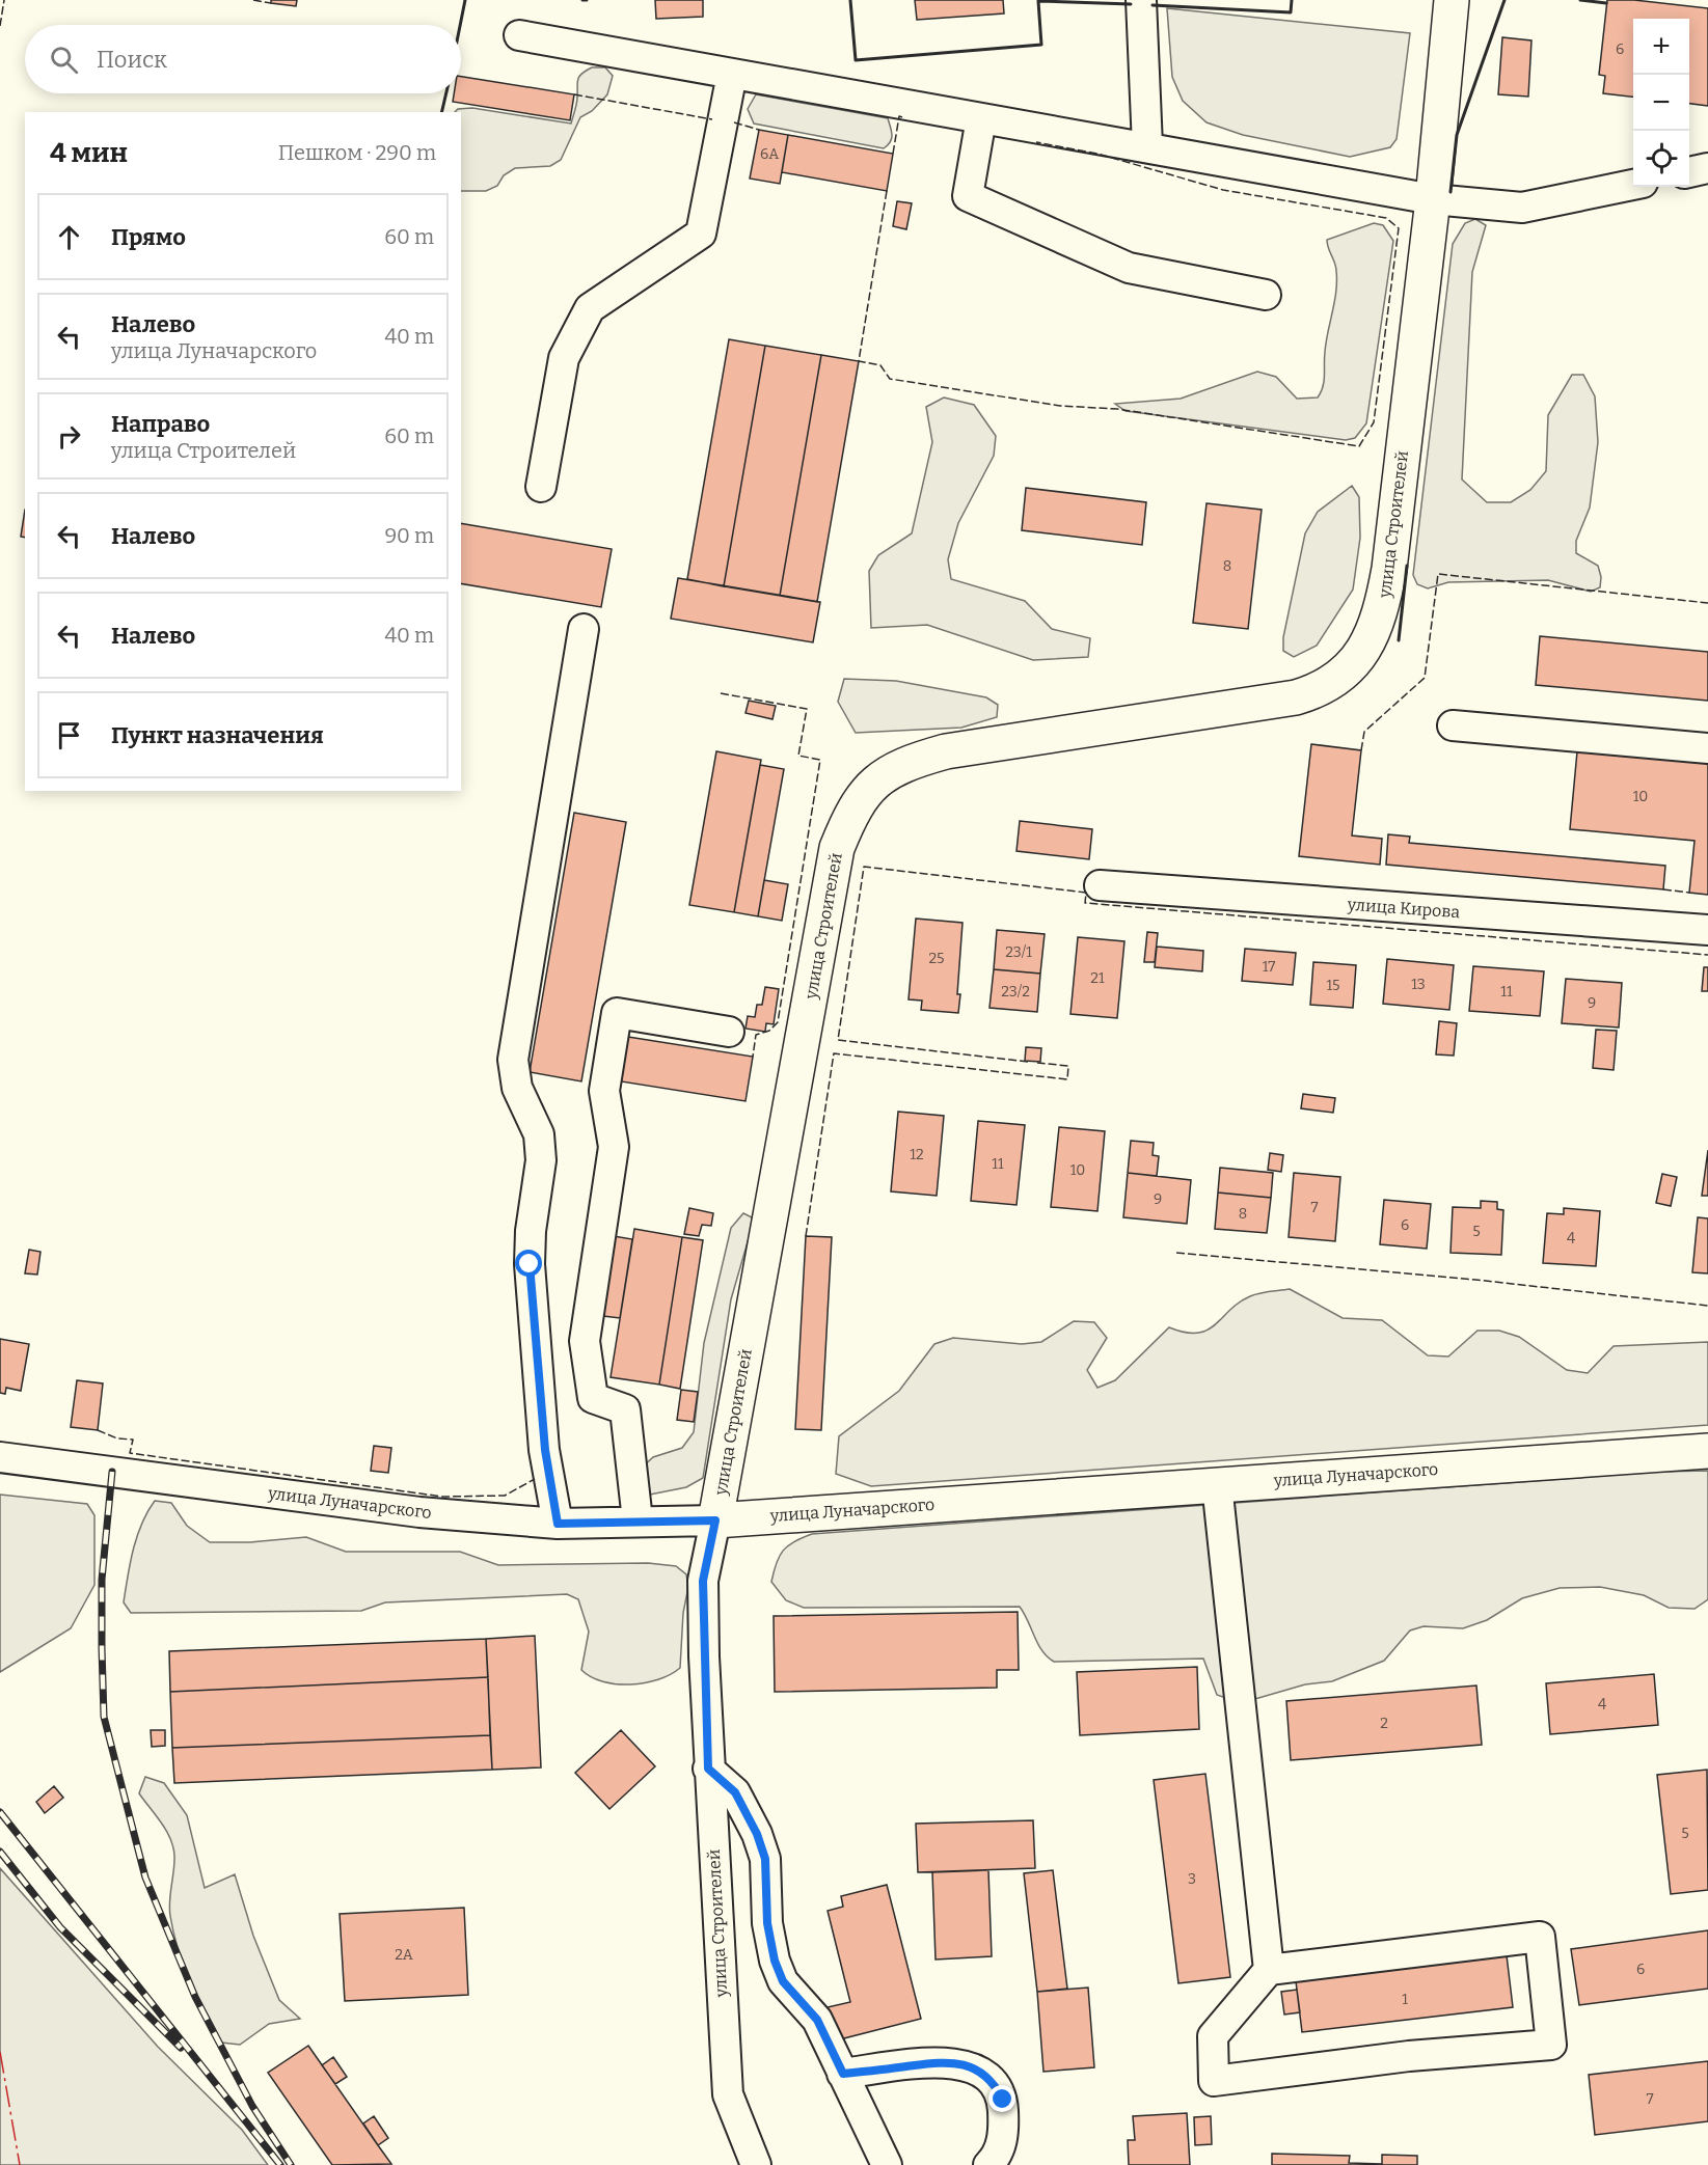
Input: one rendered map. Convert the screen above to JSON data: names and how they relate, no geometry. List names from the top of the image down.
{
  "streets": {
    "main road": ["улица Строителей", "улица Луначарского"],
    "street": ["улица Кирова"]
  },
  "crossings": [
    ["улица Строителей", "улица Луначарского"]
  ],
  "house_numbers": [
    "6",
    "6А",
    "8",
    "10",
    "23/1",
    "25",
    "17",
    "21",
    "13",
    "15",
    "23/2",
    "11",
    "9",
    "12",
    "11",
    "10",
    "9",
    "7",
    "8",
    "6",
    "5",
    "4",
    "4",
    "2",
    "5",
    "3",
    "2А",
    "6",
    "1",
    "7"
  ],
  "page": {
    "map_buttons": ["+", "−"],
    "search": "Поиск",
    "heading": ["4 мин", "Пешком · 290 m"],
    "list": [
      ["Прямо", "60 m"],
      ["Налево", "улица Луначарского", "40 m"],
      ["Направо", "улица Строителей", "60 m"],
      ["Налево", "90 m"],
      ["Налево", "40 m"],
      "Пункт назначения"
    ]
  }
}
